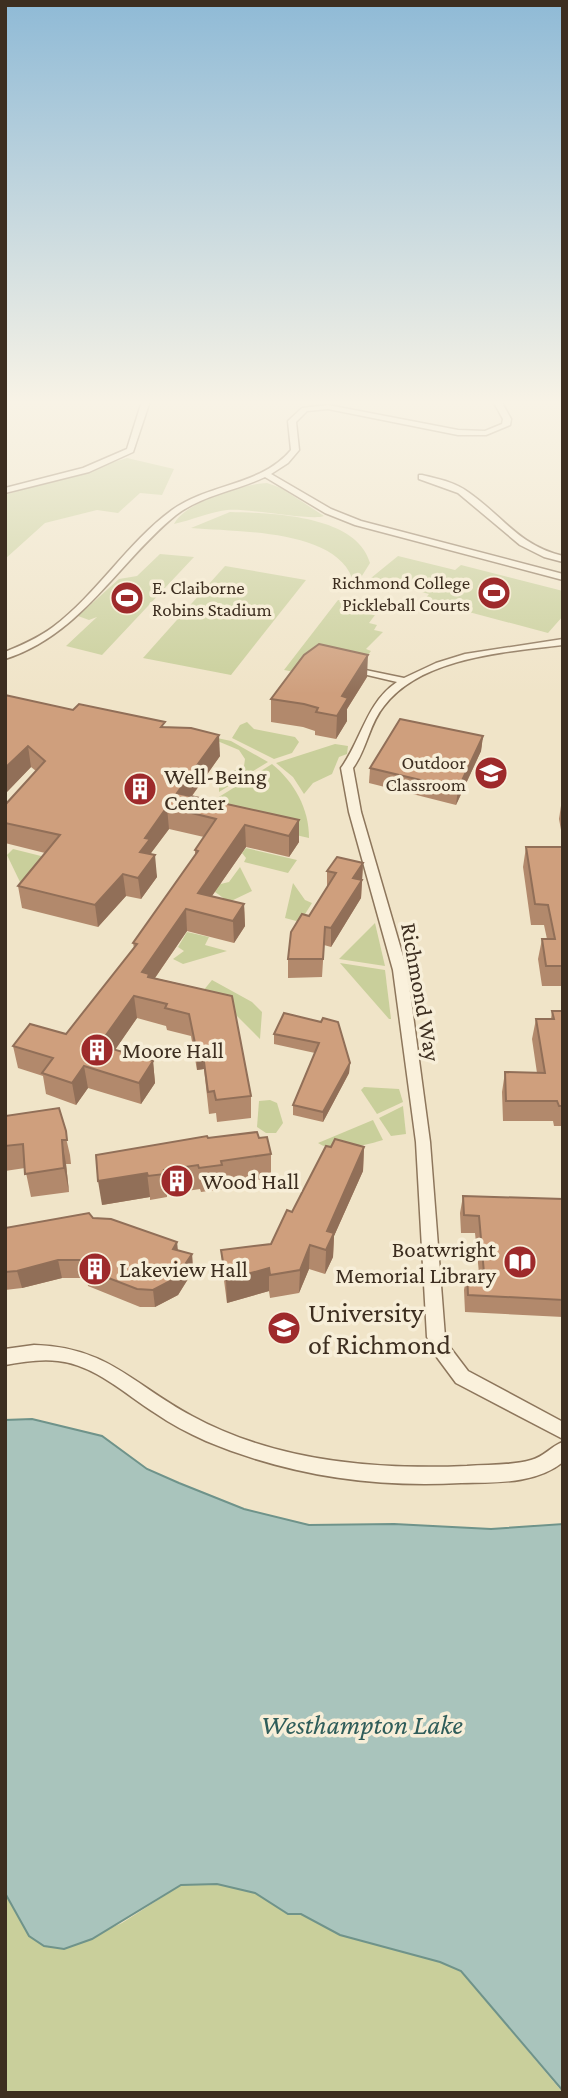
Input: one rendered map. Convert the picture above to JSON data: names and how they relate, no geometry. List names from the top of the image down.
{
  "streets": {
    "street": ["Richmond Way"]
  },
  "water": ["Westhampton Lake"],
  "places": {
    "sports": ["Richmond College Pickleball Courts", "E. Claiborne Robins Stadium"],
    "school or university": ["Outdoor Classroom", "University of Richmond"],
    "building": [
      "Well-Being Center",
      "Moore Hall",
      "Wood Hall",
      "Lakeview Hall"
    ],
    "library": ["Boatwright Memorial Library"]
  }
}
